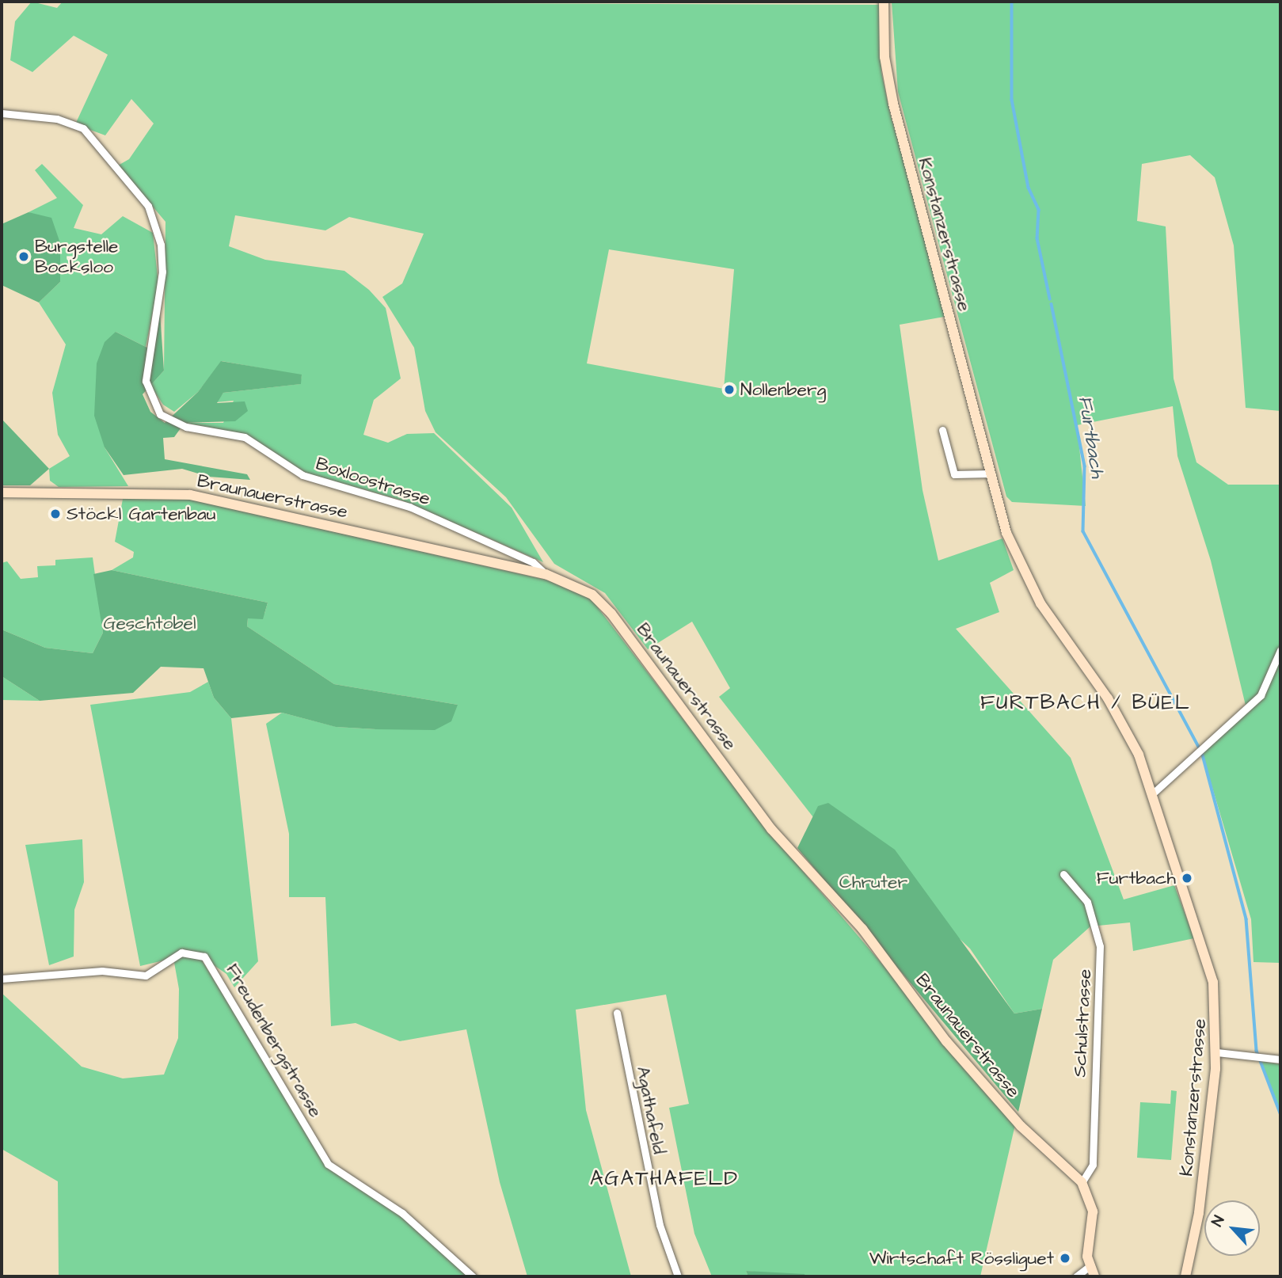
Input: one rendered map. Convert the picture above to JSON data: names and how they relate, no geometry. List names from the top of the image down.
{
  "streets": {
    "street": [
      "Konstanzerstrasse",
      "Boxloostrasse",
      "Braunauerstrasse",
      "Schulstrasse",
      "Freudenbergstrasse",
      "Agathafeld"
    ]
  },
  "crossings": [
    ["Boxloostrasse", "Braunauerstrasse"],
    ["Braunauerstrasse", "Schulstrasse"]
  ],
  "districts": ["FURTBACH / BÜEL", "AGATHAFELD"],
  "water": ["Furtbach"],
  "parks": ["Geschtobel", "Chruter"],
  "places": [
    "Burgstelle Bocksloo",
    "Nollenberg",
    "Stöckl Gartenbau",
    "Furtbach",
    "Wirtschaft Rössliguet"
  ],
  "north": "top left"
}
